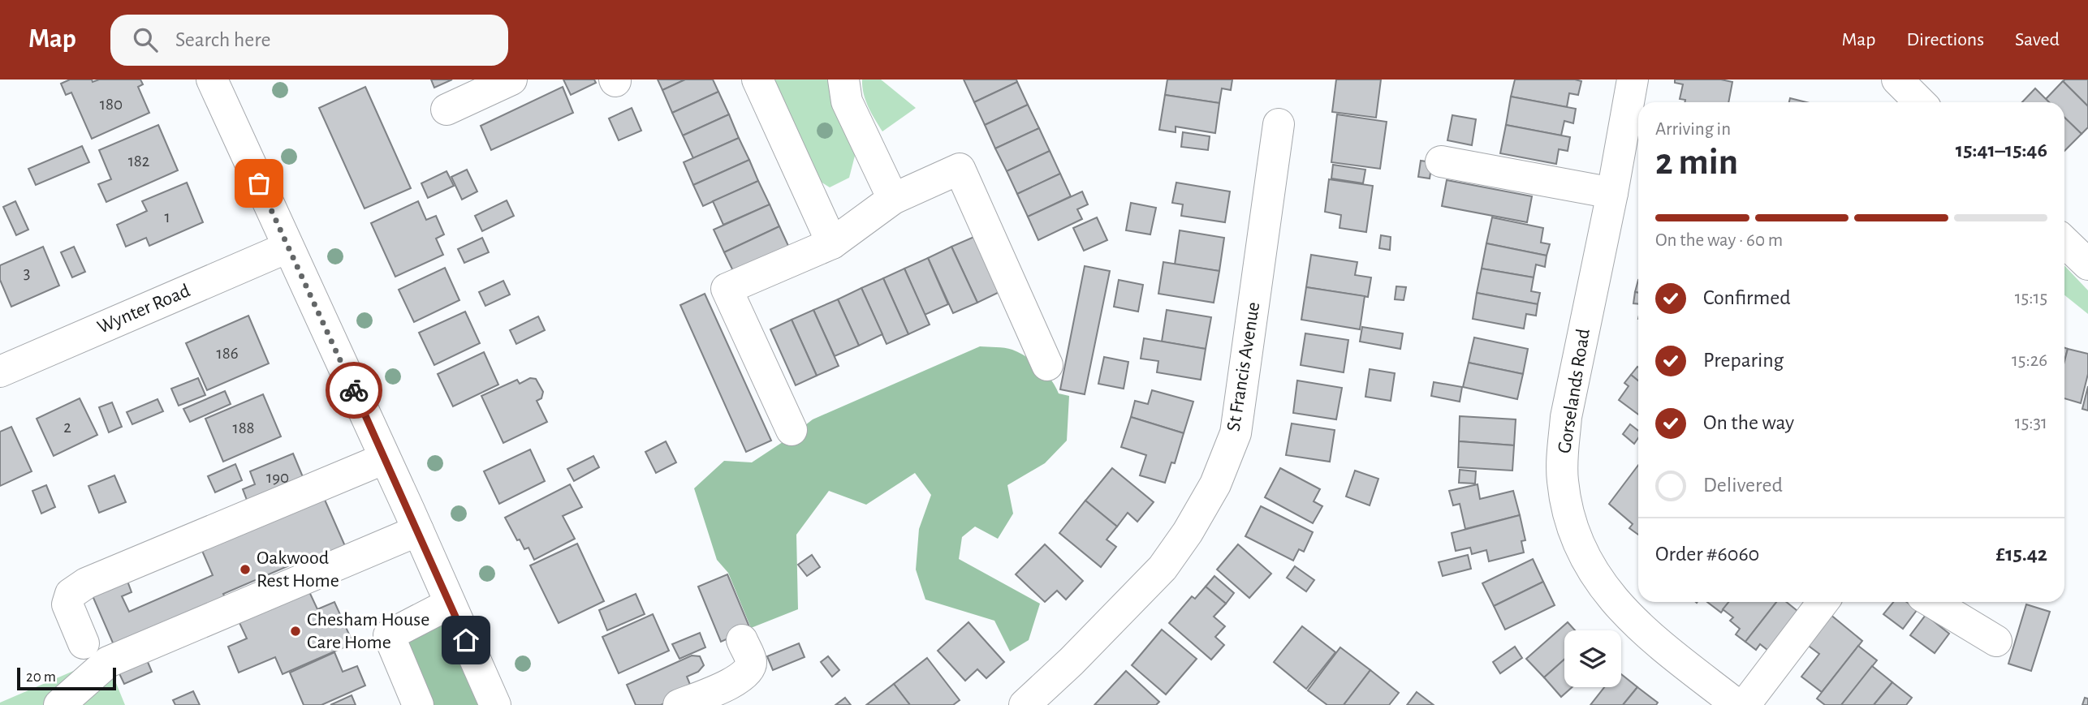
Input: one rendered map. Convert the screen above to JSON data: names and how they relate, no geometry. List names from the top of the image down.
{
  "streets": {
    "street": ["Wynter Road", "St Francis Avenue", "Gorselands Road"]
  },
  "places": ["Oakwood Rest Home", "Chesham House Care Home"],
  "house_numbers": [
    "180",
    "182",
    "1",
    "3",
    "186",
    "2",
    "188",
    "190"
  ],
  "scale_bar": "20 m",
  "page": {
    "header": "Map",
    "search": "Search here",
    "nav": ["Map", "Directions", "Saved"],
    "heading": ["2 min", "Arriving in", "15:41–15:46"],
    "panel": ["Order #6060", "£15.42"],
    "bar": "On the way · 60 m",
    "list": [
      ["Confirmed", "15:15"],
      ["Preparing", "15:26"],
      ["On the way", "15:31"],
      "Delivered"
    ],
    "scale": "20 m"
  }
}
